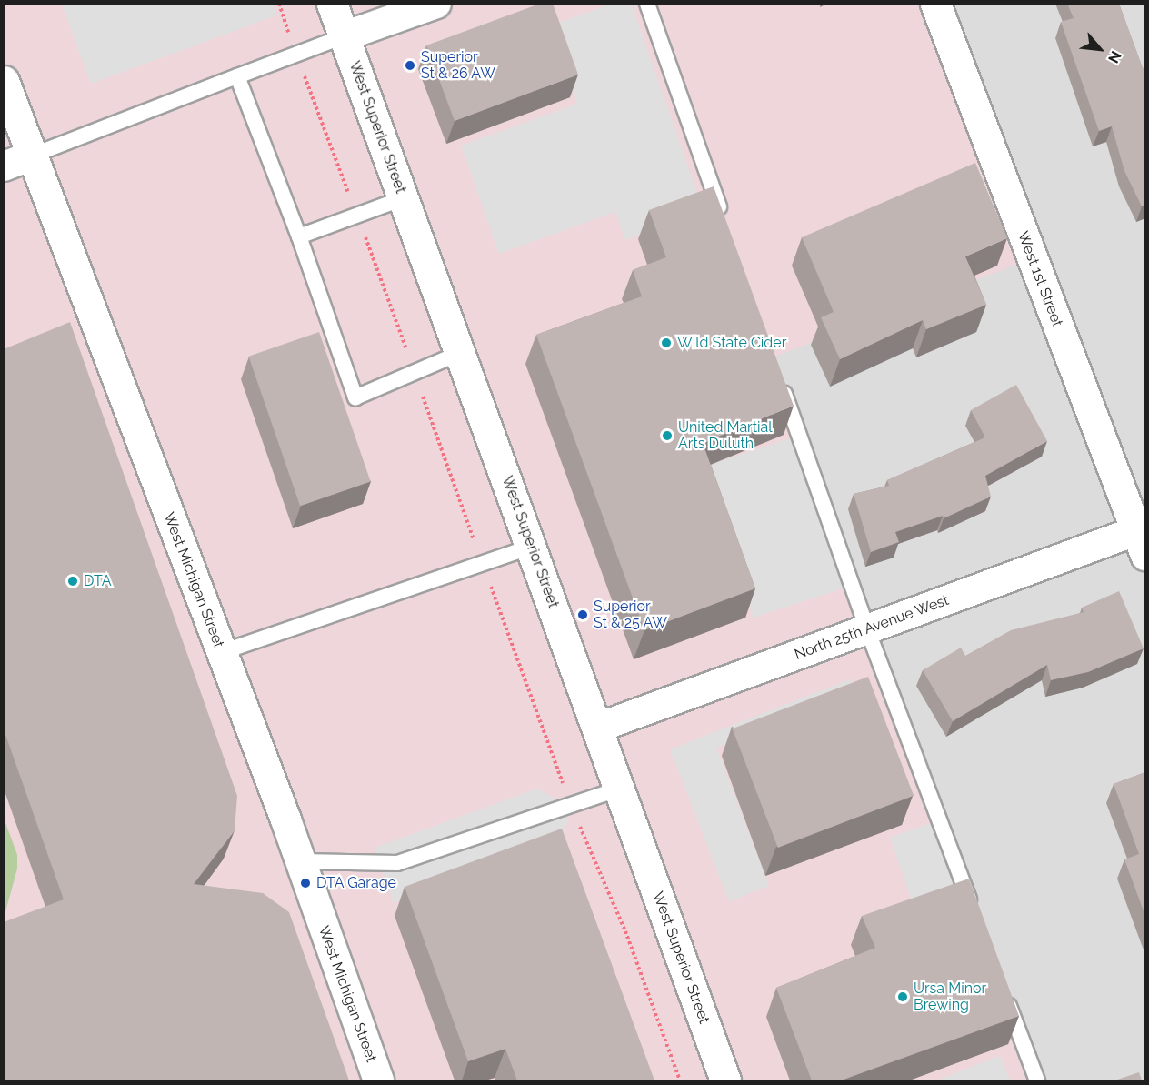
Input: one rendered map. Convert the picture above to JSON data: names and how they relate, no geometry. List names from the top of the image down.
{
  "streets": {
    "street": [
      "West Superior Street",
      "West 1st Street",
      "West Michigan Street",
      "North 25th Avenue West"
    ]
  },
  "crossings": [
    ["West Superior Street", "North 25th Avenue West"],
    ["West 1st Street", "North 25th Avenue West"]
  ],
  "places": [
    "Superior St & 26 AW",
    "Wild State Cider",
    "United Martial Arts Duluth",
    "DTA",
    "Superior St & 25 AW",
    "DTA Garage",
    "Ursa Minor Brewing"
  ],
  "north": "bottom right"
}
